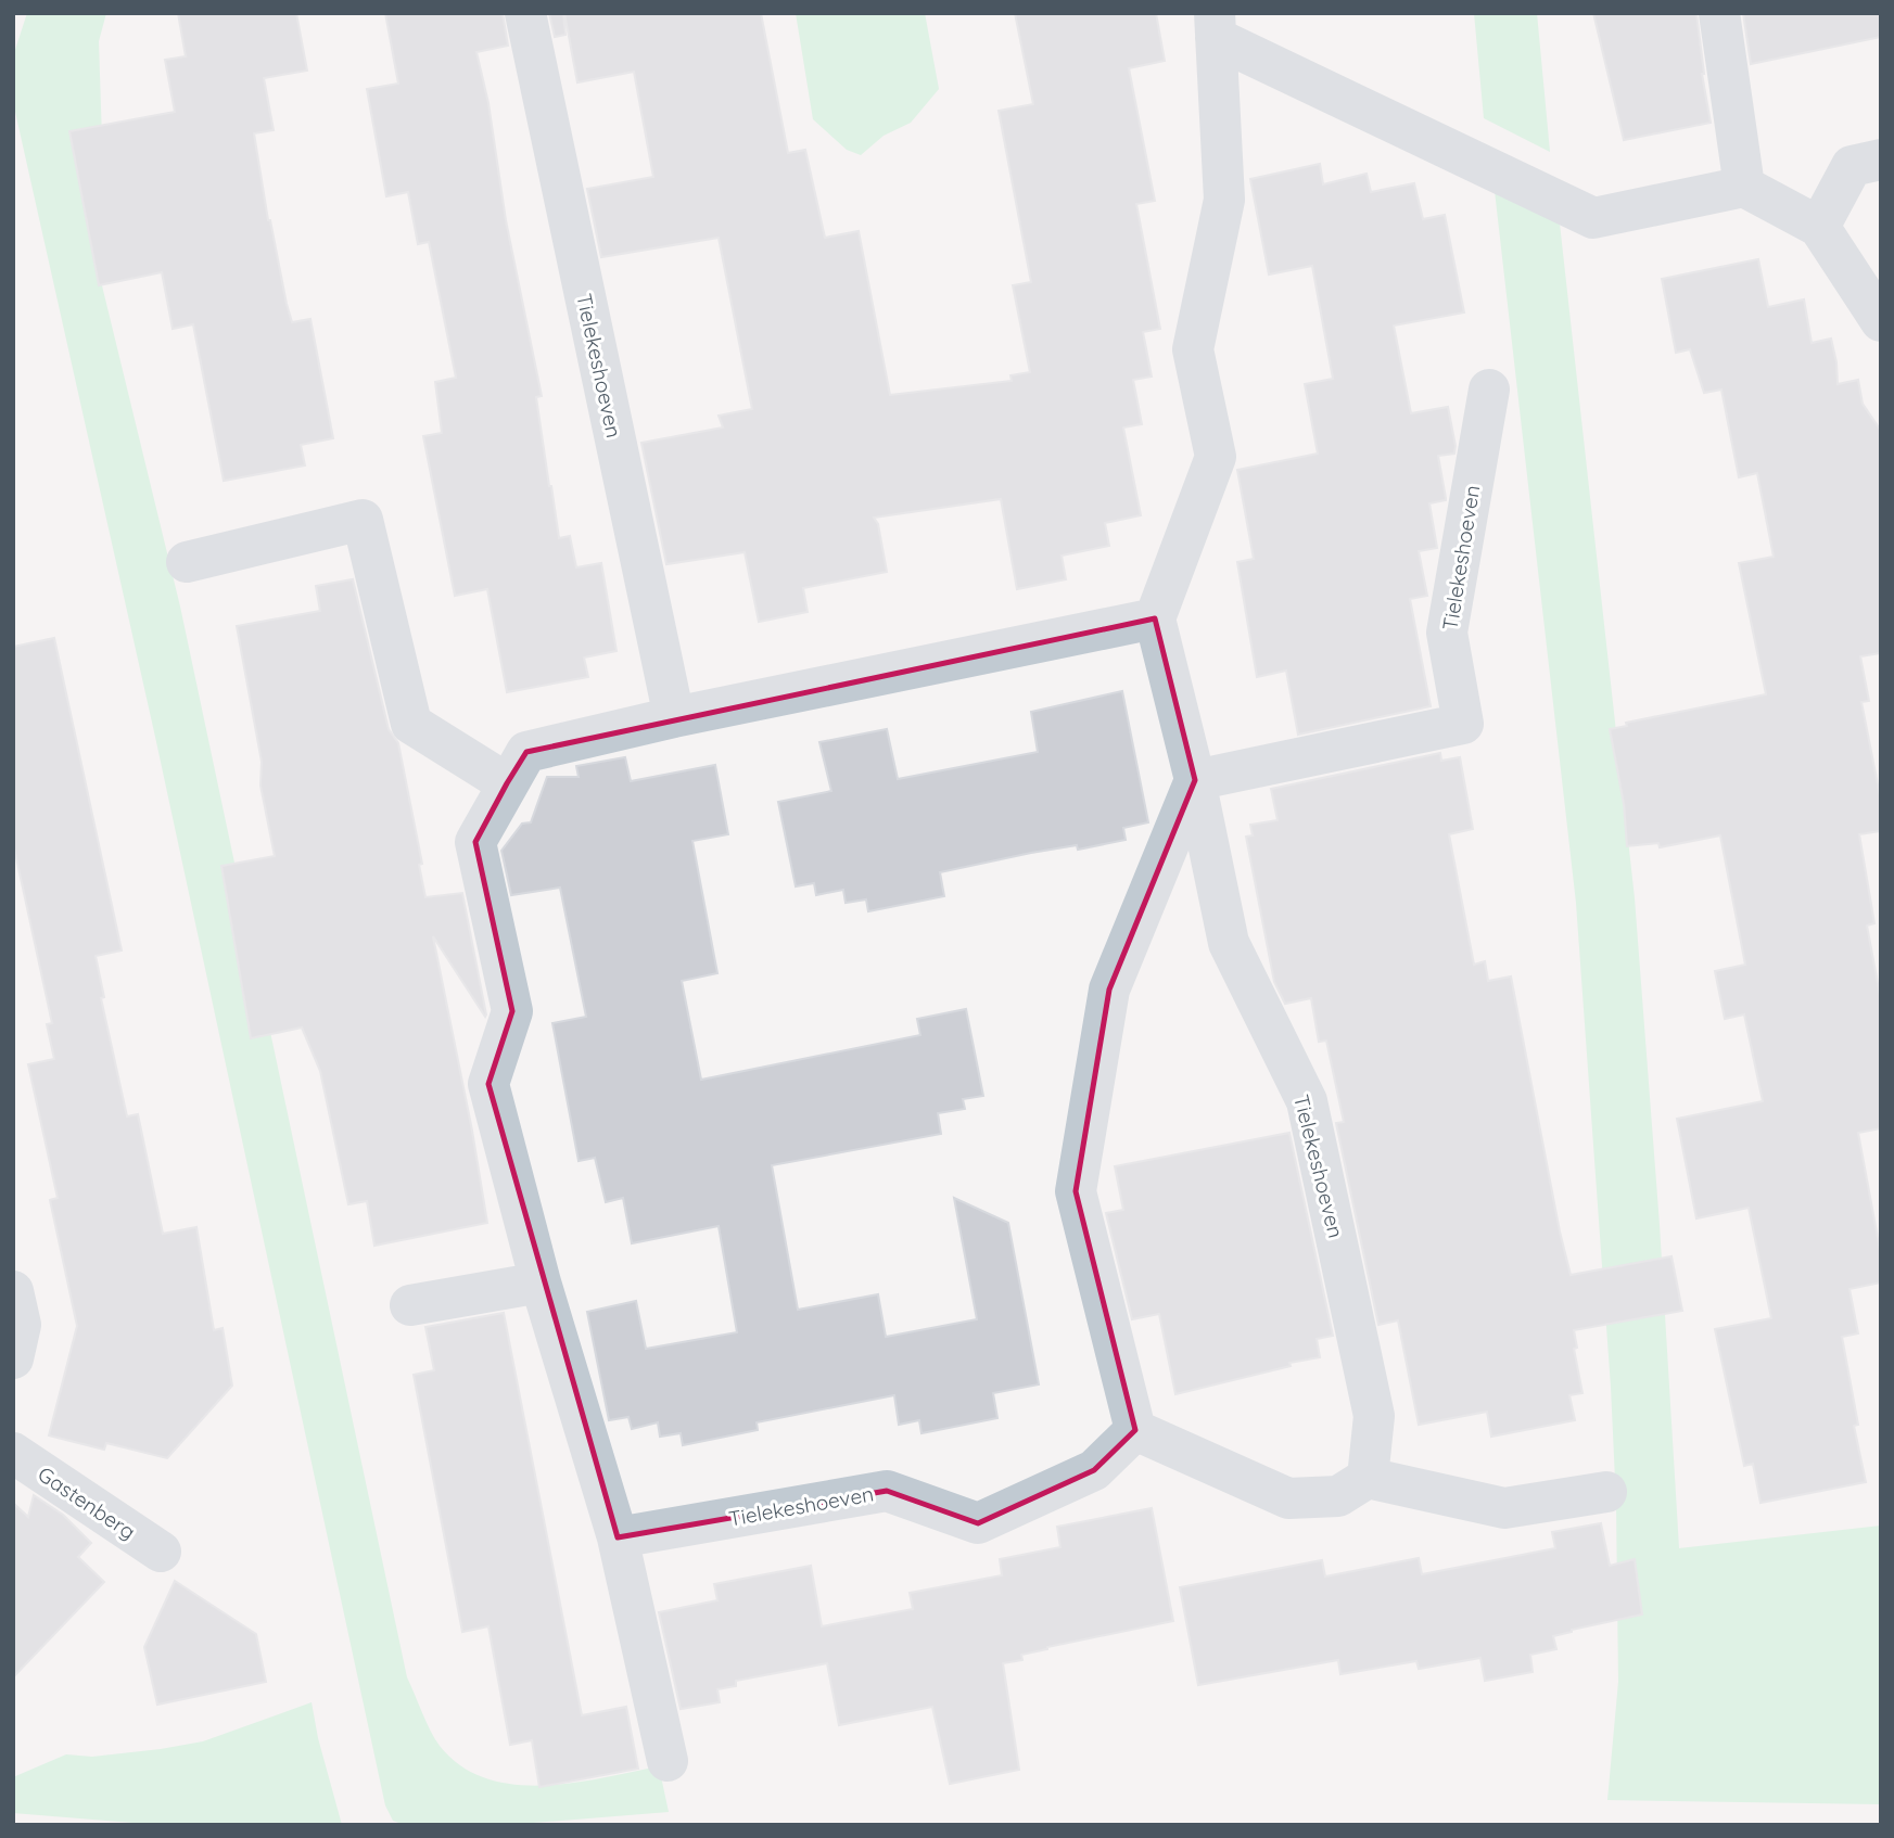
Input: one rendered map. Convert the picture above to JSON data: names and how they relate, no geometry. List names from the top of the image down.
{
  "streets": {
    "street": ["Tielekeshoeven", "Gastenberg"]
  }
}
